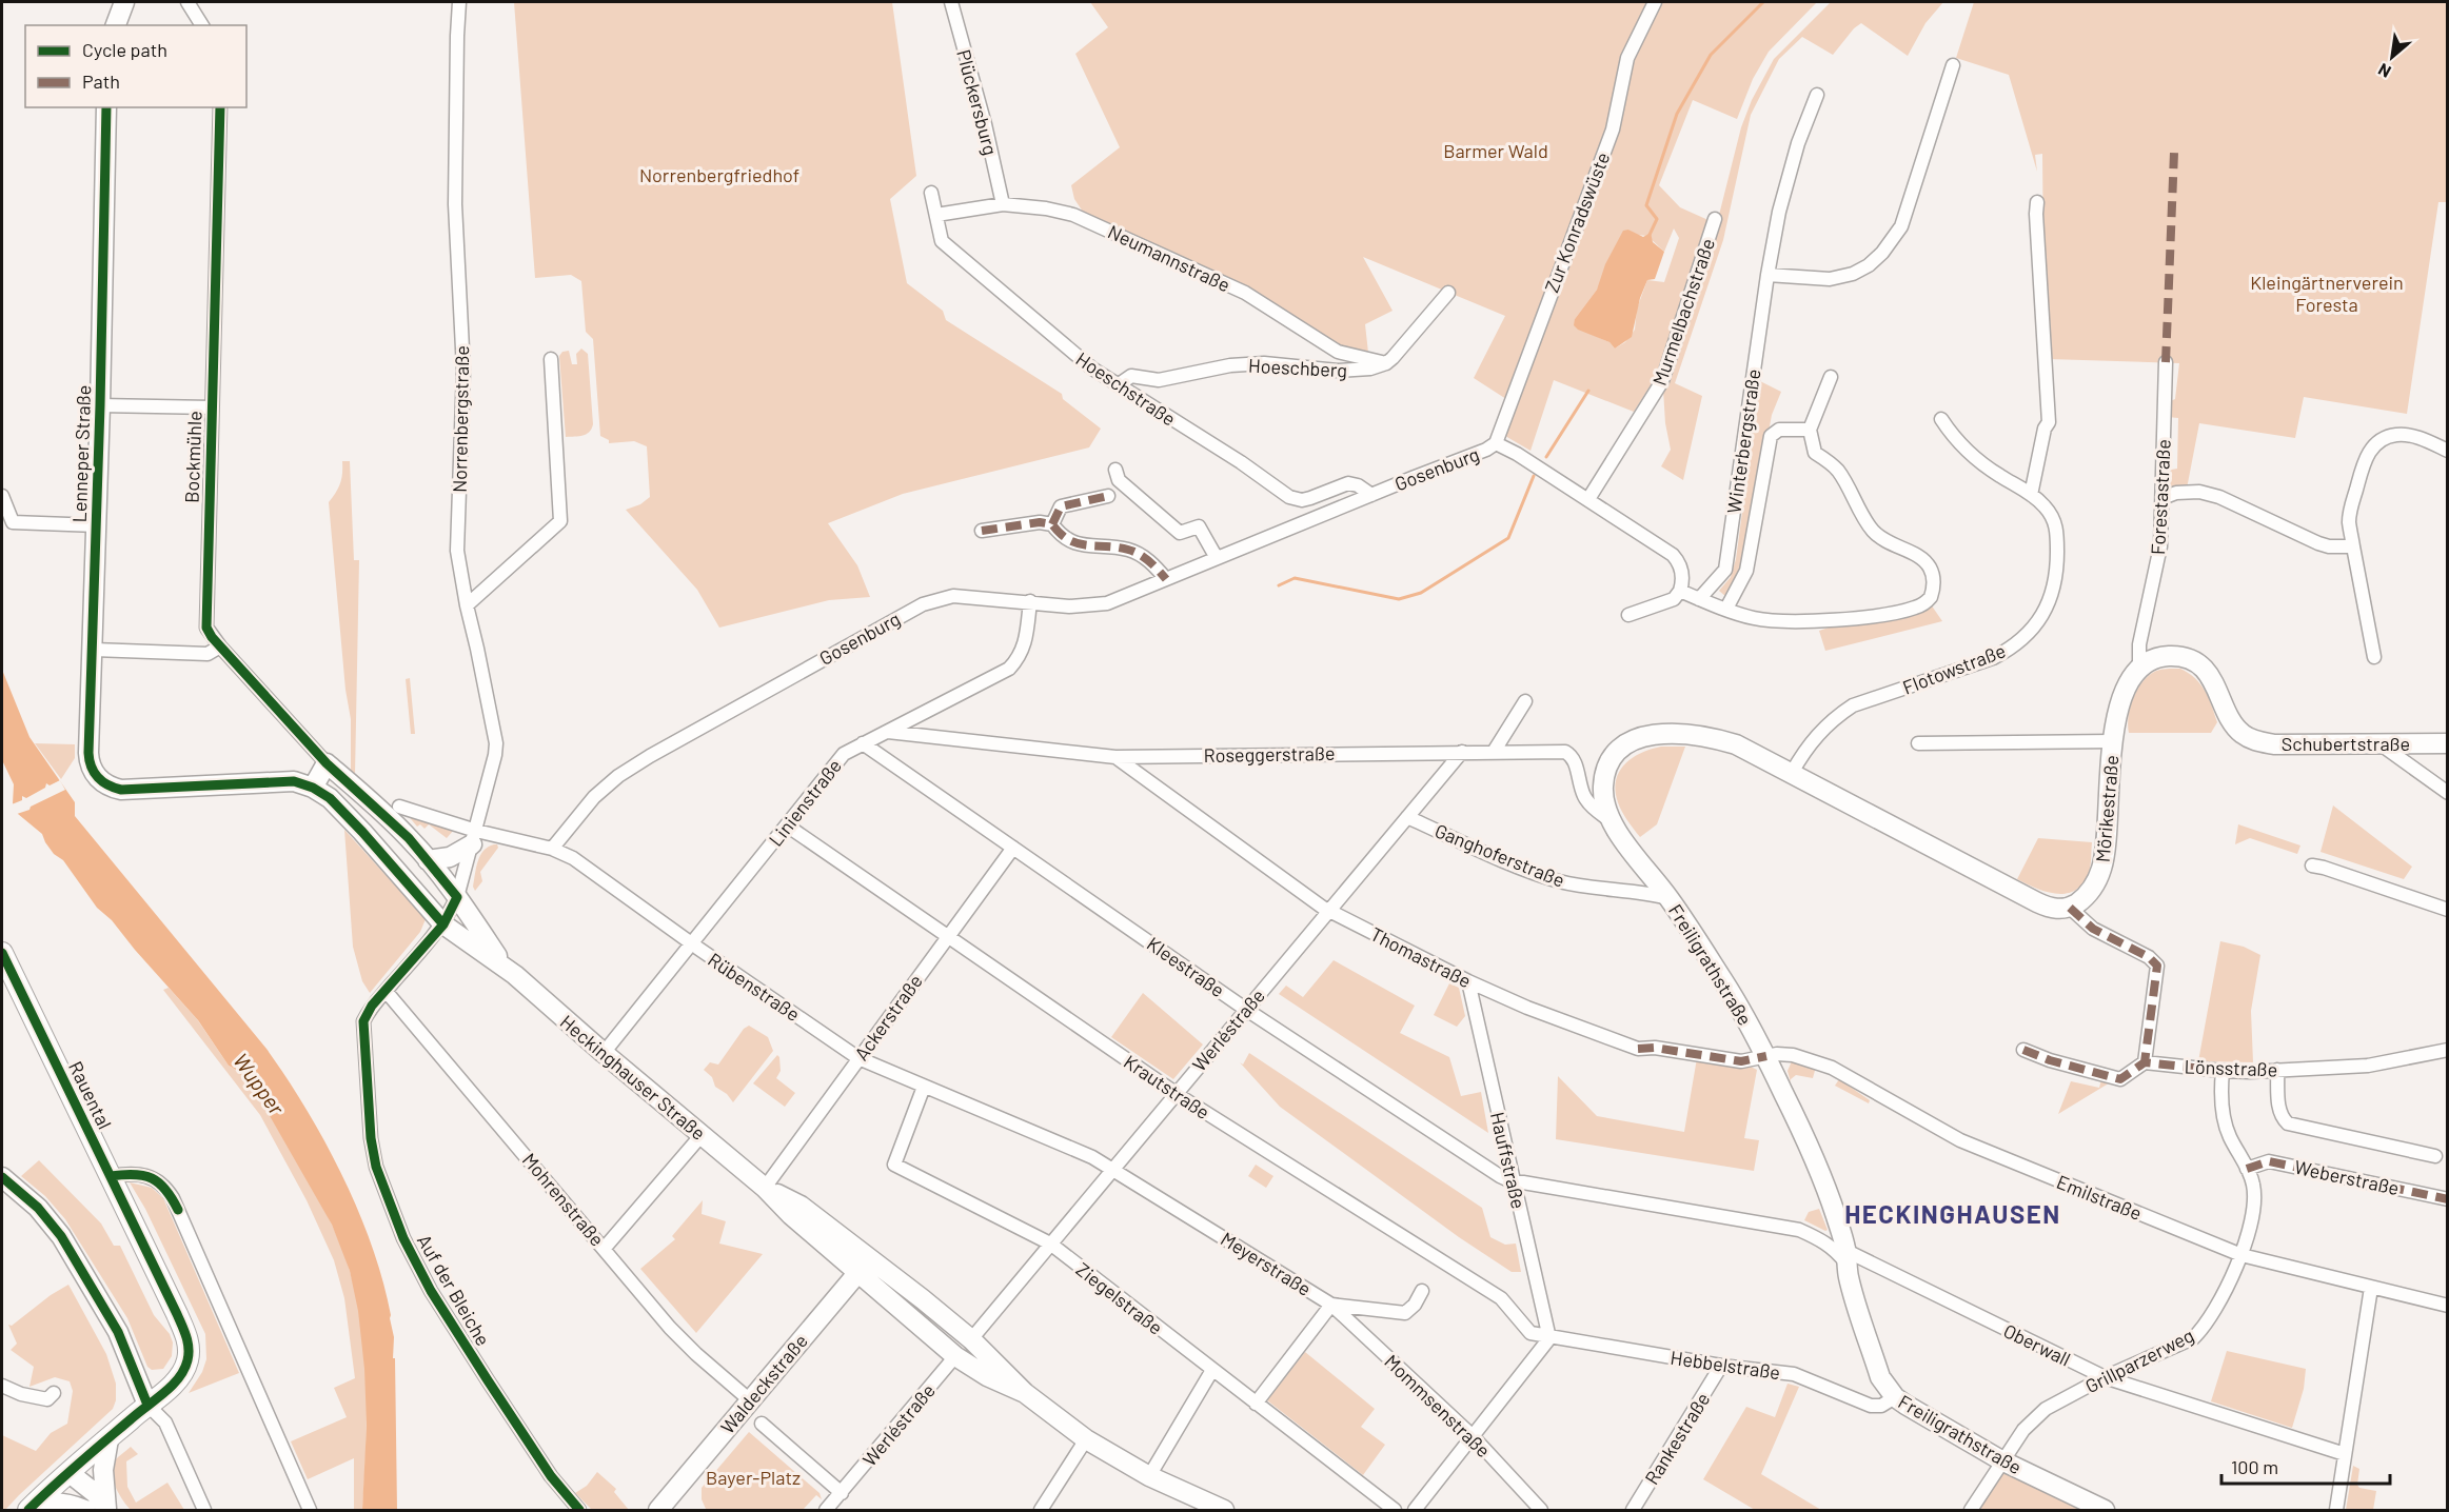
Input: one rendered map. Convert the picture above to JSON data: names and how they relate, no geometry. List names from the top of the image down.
{
  "streets": {
    "main road": [
      "Lenneper Straße",
      "Schubertstraße",
      "Mörikestraße",
      "Freiligrathstraße",
      "Heckinghauser Straße",
      "Rauental",
      "Waldeckstraße"
    ],
    "street": [
      "Plückersburg",
      "Zur Konradswüste",
      "Neumannstraße",
      "Murmelbachstraße",
      "Hoeschberg",
      "Hoeschstraße",
      "Norrenbergstraße",
      "Winterbergstraße",
      "Bockmühle",
      "Gosenburg",
      "Forestastraße",
      "Flotowstraße",
      "Roseggerstraße",
      "Linienstraße",
      "Ganghoferstraße",
      "Thomastraße",
      "Kleestraße",
      "Rübenstraße",
      "Ackerstraße",
      "Werléstraße",
      "Lönsstraße",
      "Krautstraße",
      "Hauffstraße",
      "Weberstraße",
      "Emilstraße",
      "Mohrenstraße",
      "Meyerstraße",
      "Auf der Bleiche",
      "Ziegelstraße",
      "Oberwall",
      "Grillparzerweg",
      "Hebbelstraße",
      "Mommsenstraße",
      "Rankestraße"
    ]
  },
  "crossings": [
    ["Plückersburg", "Neumannstraße"],
    ["Zur Konradswüste", "Gosenburg"],
    ["Neumannstraße", "Hoeschberg"],
    ["Neumannstraße", "Hoeschstraße"],
    ["Murmelbachstraße", "Gosenburg"],
    ["Hoeschberg", "Hoeschstraße"],
    ["Hoeschstraße", "Gosenburg"],
    ["Norrenbergstraße", "Rübenstraße"],
    ["Norrenbergstraße", "Heckinghauser Straße"],
    ["Norrenbergstraße", "Mohrenstraße"],
    ["Norrenbergstraße", "Auf der Bleiche"],
    ["Lenneper Straße", "Heckinghauser Straße"],
    ["Bockmühle", "Heckinghauser Straße"],
    ["Gosenburg", "Linienstraße"],
    ["Gosenburg", "Rübenstraße"],
    ["Forestastraße", "Schubertstraße"],
    ["Forestastraße", "Mörikestraße"],
    ["Flotowstraße", "Freiligrathstraße"],
    ["Schubertstraße", "Mörikestraße"],
    ["Roseggerstraße", "Linienstraße"],
    ["Roseggerstraße", "Thomastraße"],
    ["Roseggerstraße", "Freiligrathstraße"],
    ["Roseggerstraße", "Werléstraße"],
    ["Linienstraße", "Kleestraße"],
    ["Linienstraße", "Rübenstraße"],
    ["Linienstraße", "Heckinghauser Straße"],
    ["Linienstraße", "Krautstraße"],
    ["Mörikestraße", "Freiligrathstraße"],
    ["Ganghoferstraße", "Freiligrathstraße"],
    ["Ganghoferstraße", "Werléstraße"],
    ["Thomastraße", "Freiligrathstraße"],
    ["Thomastraße", "Werléstraße"],
    ["Thomastraße", "Hauffstraße"],
    ["Thomastraße", "Emilstraße"],
    ["Freiligrathstraße", "Emilstraße"],
    ["Freiligrathstraße", "Oberwall"],
    ["Freiligrathstraße", "Grillparzerweg"],
    ["Freiligrathstraße", "Hebbelstraße"],
    ["Kleestraße", "Ackerstraße"],
    ["Kleestraße", "Werléstraße"],
    ["Kleestraße", "Hauffstraße"],
    ["Kleestraße", "Oberwall"],
    ["Rübenstraße", "Ackerstraße"],
    ["Rübenstraße", "Werléstraße"],
    ["Rübenstraße", "Meyerstraße"],
    ["Rübenstraße", "Ziegelstraße"],
    ["Ackerstraße", "Heckinghauser Straße"],
    ["Ackerstraße", "Krautstraße"],
    ["Werléstraße", "Heckinghauser Straße"],
    ["Werléstraße", "Krautstraße"],
    ["Werléstraße", "Meyerstraße"],
    ["Werléstraße", "Ziegelstraße"],
    ["Lönsstraße", "Grillparzerweg"],
    ["Heckinghauser Straße", "Waldeckstraße"],
    ["Krautstraße", "Hauffstraße"],
    ["Krautstraße", "Hebbelstraße"],
    ["Hauffstraße", "Oberwall"],
    ["Hauffstraße", "Hebbelstraße"],
    ["Weberstraße", "Grillparzerweg"],
    ["Emilstraße", "Grillparzerweg"],
    ["Mohrenstraße", "Waldeckstraße"],
    ["Meyerstraße", "Mommsenstraße"],
    ["Oberwall", "Grillparzerweg"],
    ["Hebbelstraße", "Rankestraße"]
  ],
  "districts": ["HECKINGHAUSEN"],
  "water": ["Wupper"],
  "parks": [
    "Barmer Wald",
    "Norrenbergfriedhof",
    "Kleingärtnerverein Foresta",
    "Bayer-Platz"
  ],
  "legend": ["Cycle path", "Path"],
  "scale_bar": "100 m",
  "north": "bottom left"
}
